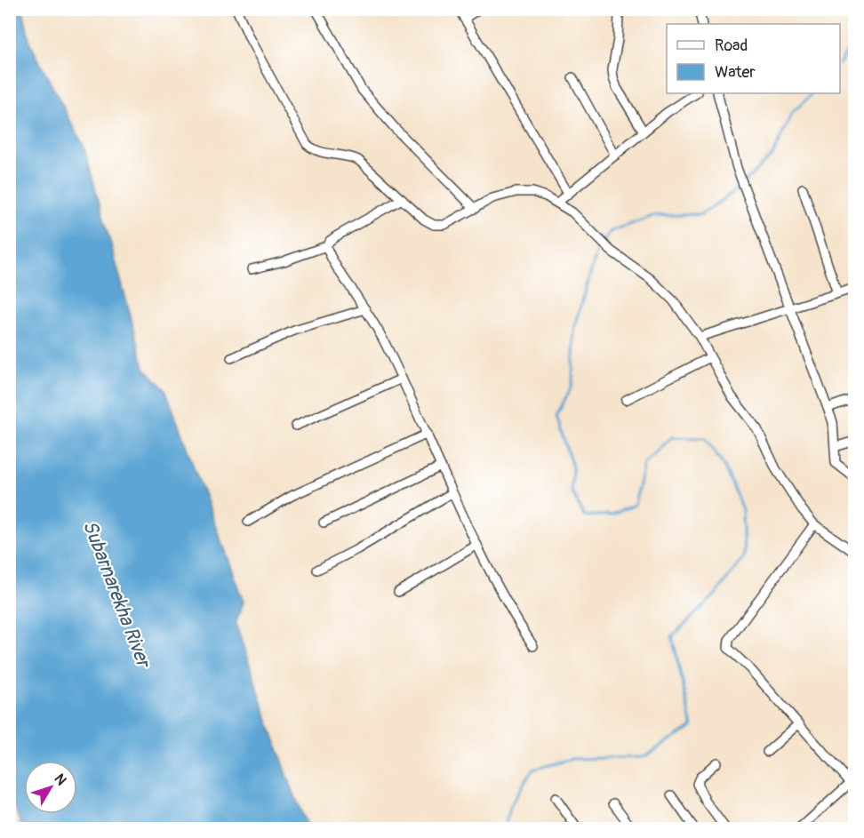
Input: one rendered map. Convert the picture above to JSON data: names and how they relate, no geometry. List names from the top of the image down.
{
  "water": ["Subarnarekha River"],
  "legend": ["Road", "Water"],
  "north": "top right"
}
